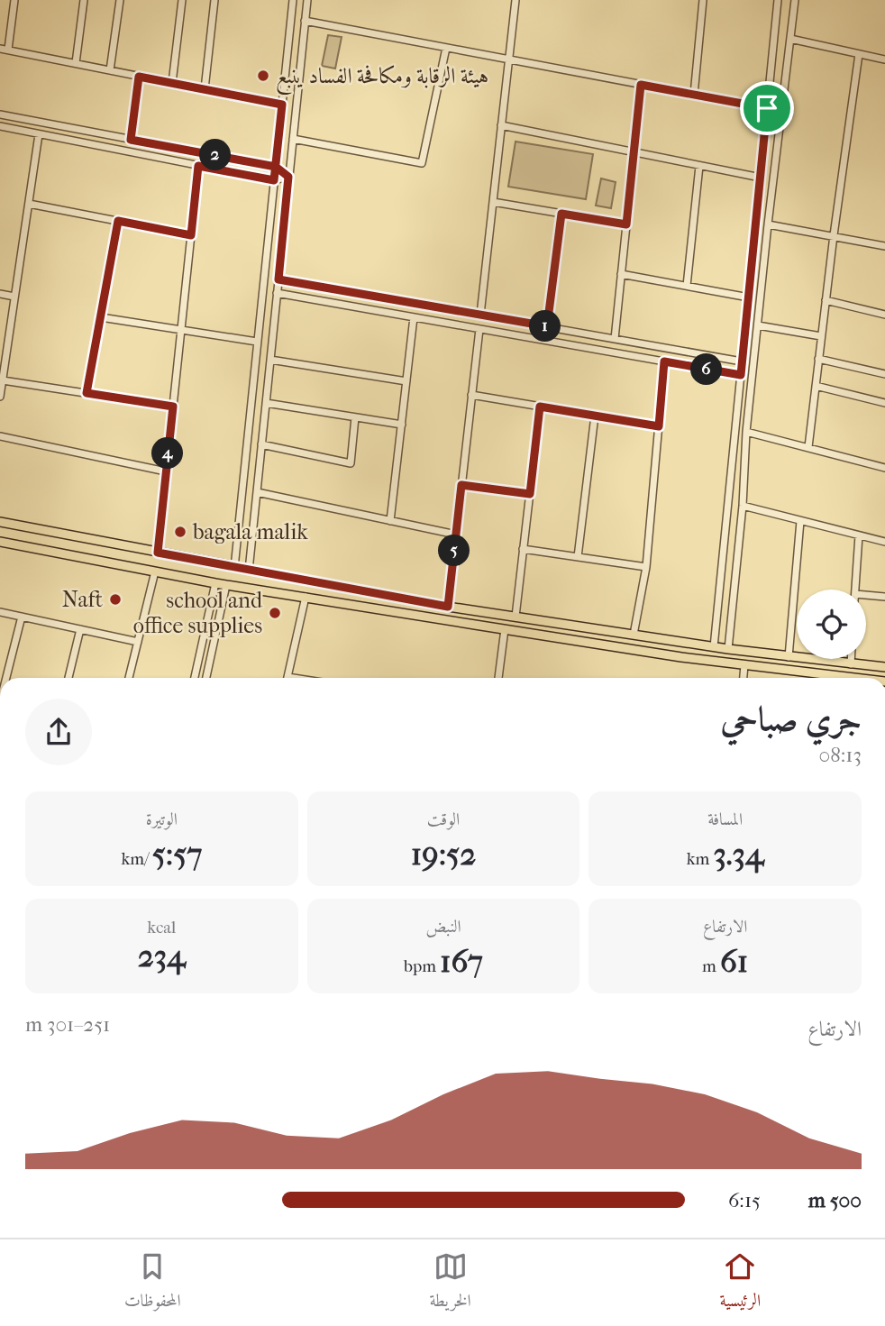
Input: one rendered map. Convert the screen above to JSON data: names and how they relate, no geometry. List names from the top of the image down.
{
  "places": [
    "هيئة الرقابة ومكافحة الفساد ينبع",
    "bagala malik",
    "Naft",
    "school and office supplies"
  ],
  "page": {
    "pins": [
      "2",
      "1",
      "6",
      "4",
      "5"
    ],
    "heading": ["جري صباحي", "08:13"],
    "stats": [
      ["المسافة", "3.34 km"],
      ["الوقت", "19:52"],
      ["الوتيرة", "5:57 /km"],
      ["الارتفاع", "61 m"],
      ["النبض", "167 bpm"],
      ["kcal", "234"]
    ],
    "chart": ["الارتفاع", "251–301 m"],
    "list": [
      {
        "name": "500 m",
        "note": "6:15"
      }
    ],
    "tabs": ["الرئيسية", "الخريطة", "المحفوظات"]
  }
}
